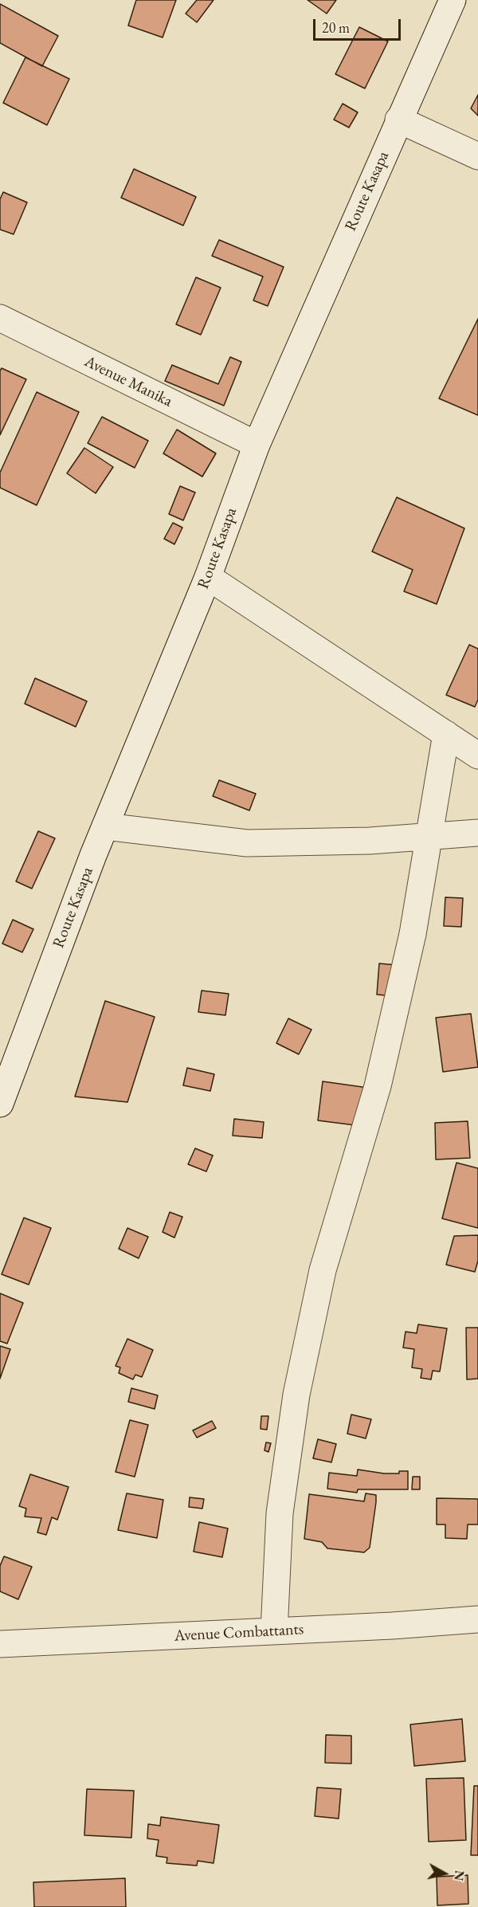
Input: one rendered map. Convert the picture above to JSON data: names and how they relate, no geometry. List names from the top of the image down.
{
  "streets": {
    "street": ["Route Kasapa", "Avenue Manika", "Avenue Combattants"]
  },
  "crossings": [
    ["Route Kasapa", "Avenue Manika"]
  ],
  "scale_bar": "20 m",
  "north": "right"
}
